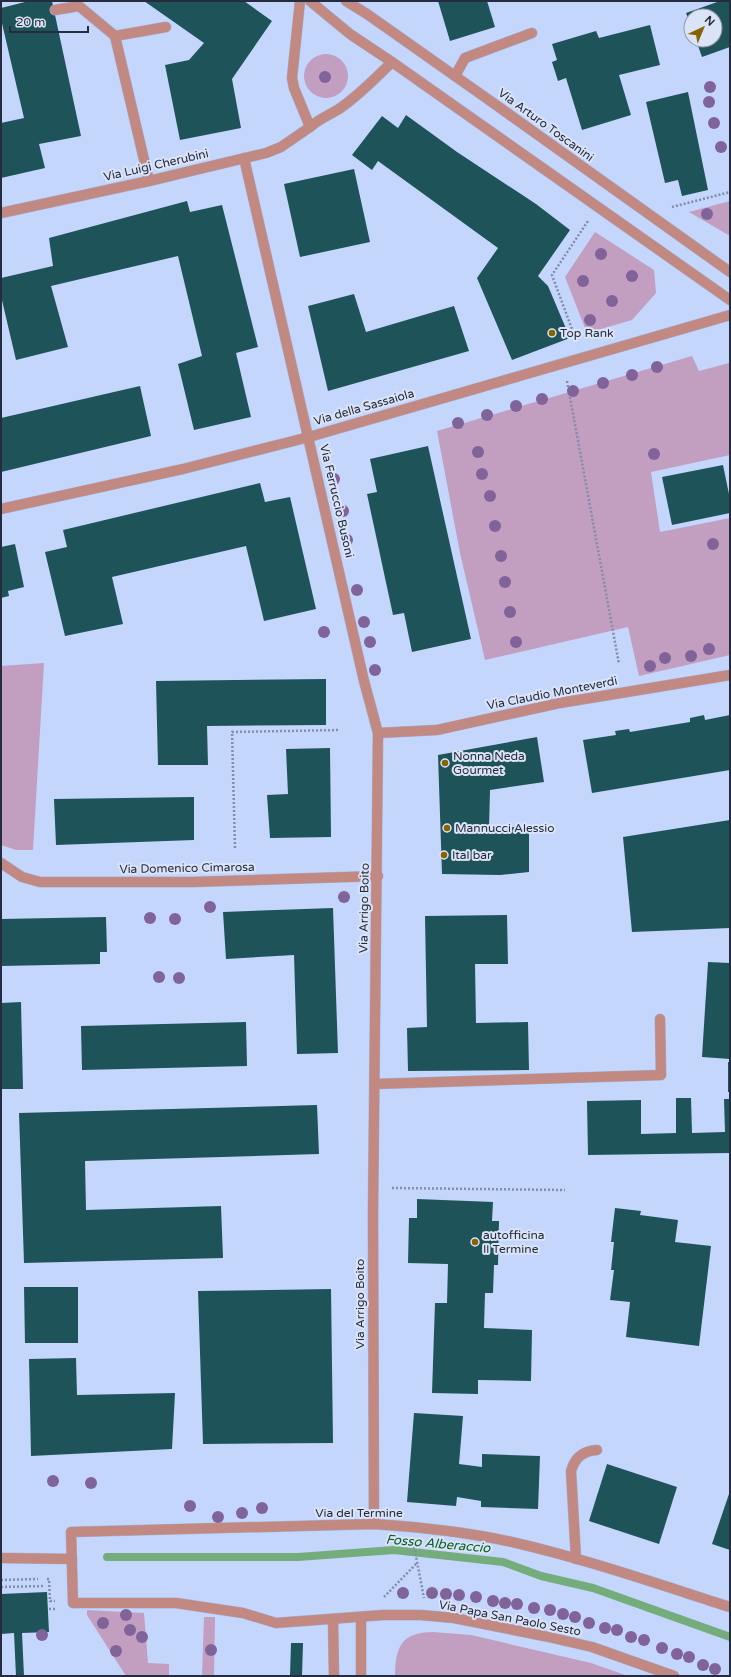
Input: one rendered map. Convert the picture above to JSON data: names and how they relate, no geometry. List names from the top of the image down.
{
  "streets": {
    "street": [
      "Via Arturo Toscanini",
      "Via Luigi Cherubini",
      "Via della Sassaiola",
      "Via Ferruccio Busoni",
      "Via Claudio Monteverdi",
      "Via Domenico Cimarosa",
      "Via Arrigo Boito",
      "Via del Termine",
      "Via Papa San Paolo Sesto"
    ]
  },
  "crossings": [
    ["Via Luigi Cherubini", "Via Ferruccio Busoni"],
    ["Via della Sassaiola", "Via Ferruccio Busoni"],
    ["Via Ferruccio Busoni", "Via Claudio Monteverdi"],
    ["Via Ferruccio Busoni", "Via Arrigo Boito"],
    ["Via Claudio Monteverdi", "Via Arrigo Boito"],
    ["Via Domenico Cimarosa", "Via Arrigo Boito"],
    ["Via Arrigo Boito", "Via del Termine"],
    ["Via del Termine", "Via Papa San Paolo Sesto"]
  ],
  "water": ["Fosso Alberaccio"],
  "places": [
    "Top Rank",
    "Nonna Neda Gourmet",
    "Mannucci Alessio",
    "Ital bar",
    "autofficina Il Termine"
  ],
  "scale_bar": "20 m",
  "north": "top right"
}
